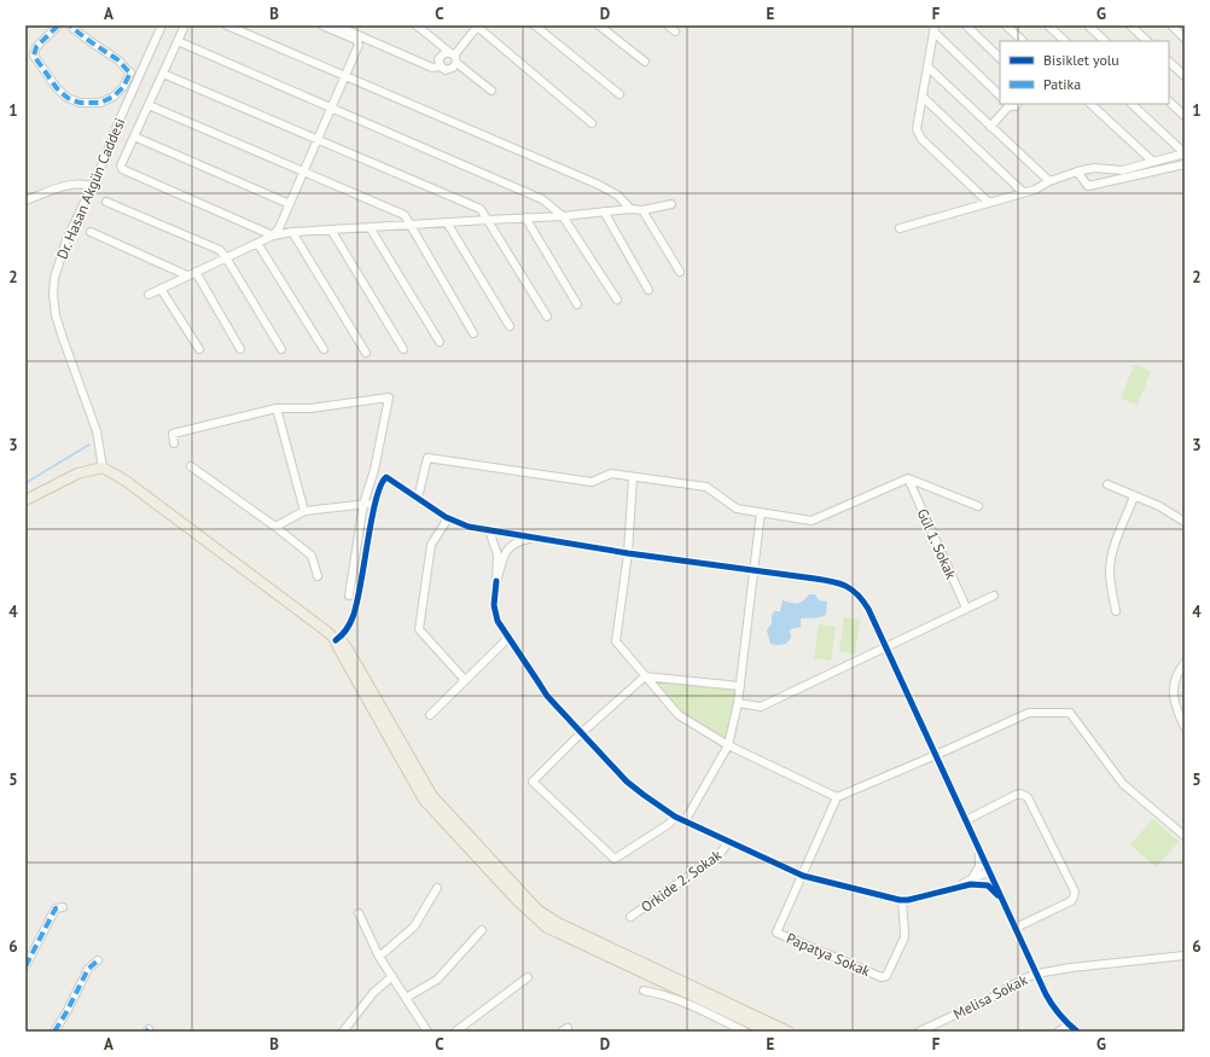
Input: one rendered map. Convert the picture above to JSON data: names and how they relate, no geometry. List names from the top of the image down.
{
  "streets": {
    "street": [
      "Dr. Hasan Akgün Caddesi",
      "Gül 1. Sokak",
      "Orkide 2. Sokak",
      "Papatya Sokak",
      "Melisa Sokak"
    ]
  },
  "legend": ["Bisiklet yolu", "Patika"],
  "grid": {
    "columns": [
      "A",
      "B",
      "C",
      "D",
      "E",
      "F",
      "G"
    ],
    "rows": [
      "1",
      "2",
      "3",
      "4",
      "5",
      "6"
    ]
  }
}
